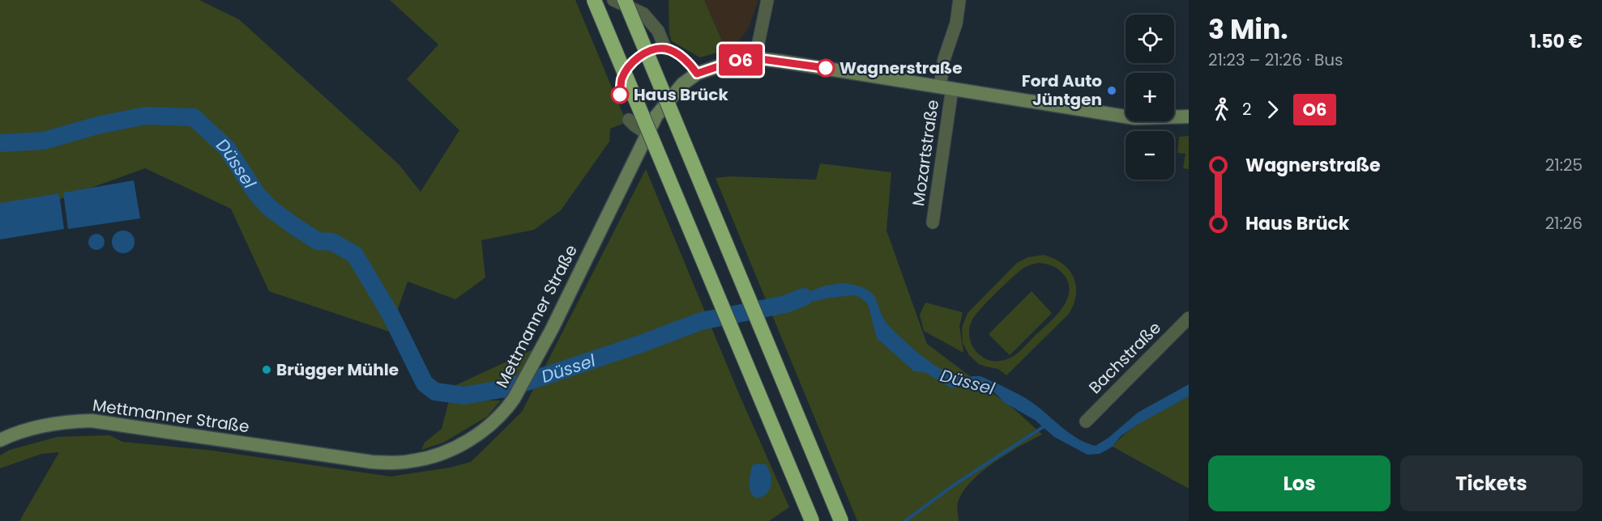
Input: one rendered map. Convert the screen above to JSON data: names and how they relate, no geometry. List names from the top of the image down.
{
  "streets": {
    "main road": ["Mettmanner Straße"],
    "street": ["Mozartstraße", "Bachstraße"]
  },
  "crossings": [
    ["Mozartstraße", "Mettmanner Straße"]
  ],
  "water": ["Düssel"],
  "places": [
    "Wagnerstraße",
    "Ford Auto Jüntgen",
    "Haus Brück",
    "Brügger Mühle"
  ],
  "lines": ["bus line O6"],
  "page": {
    "on_map": "O6",
    "heading": ["3 Min.", "21:23 – 21:26 · Bus", "1.50 €"],
    "map_buttons": ["+", "−"],
    "legs": ["2", "O6"],
    "list": [
      {
        "name": "Wagnerstraße",
        "value": "21:25"
      },
      {
        "name": "Haus Brück",
        "value": "21:26"
      }
    ],
    "buttons": ["Los", "Tickets"]
  }
}
